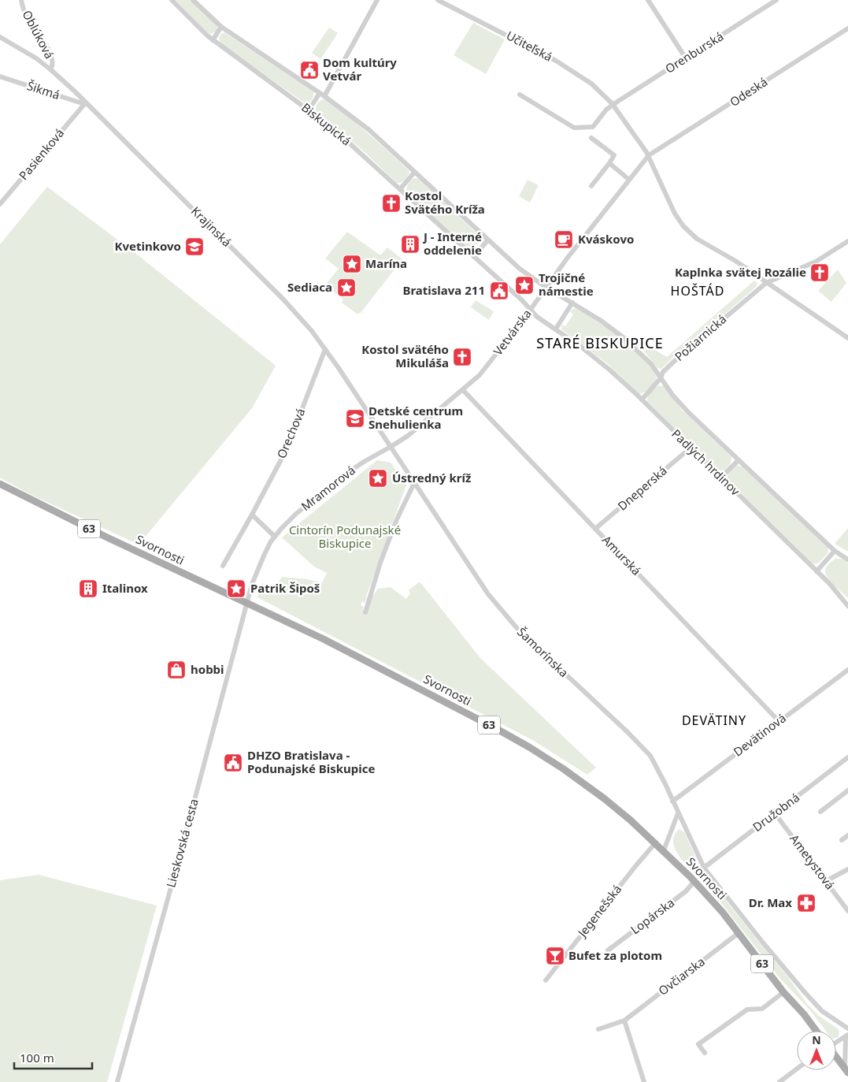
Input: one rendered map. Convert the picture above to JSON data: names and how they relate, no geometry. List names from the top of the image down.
{
  "streets": {
    "main road": ["63", "Svornosti"],
    "street": [
      "Oblúková",
      "Učiteľská",
      "Orenburská",
      "Šikmá",
      "Odeská",
      "Biskupická",
      "Pasienková",
      "Krajinská",
      "Vetvárska",
      "Požiarnická",
      "Orechová",
      "Padlých hrdinov",
      "Mramorová",
      "Dneperská",
      "Amurská",
      "Šamorínska",
      "Devätinová",
      "Družobná",
      "Lieskovská cesta",
      "Ametystová",
      "Jegenešská",
      "Lopárska",
      "Ovčiarska"
    ]
  },
  "crossings": [
    ["Oblúková", "Krajinská"],
    ["Učiteľská", "Orenburská"],
    ["Učiteľská", "Odeská"],
    ["Učiteľská", "Vetvárska"],
    ["Učiteľská", "Požiarnická"],
    ["Šikmá", "Pasienková"],
    ["Šikmá", "Krajinská"],
    ["Odeská", "Vetvárska"],
    ["Pasienková", "Krajinská"],
    ["Krajinská", "Vetvárska"],
    ["Krajinská", "Orechová"],
    ["Krajinská", "Mramorová"],
    ["Krajinská", "Šamorínska"],
    ["Vetvárska", "Mramorová"],
    ["Vetvárska", "Amurská"],
    ["Vetvárska", "Šamorínska"],
    ["Požiarnická", "Padlých hrdinov"],
    ["Padlých hrdinov", "Dneperská"],
    ["Mramorová", "Svornosti"],
    ["Mramorová", "Šamorínska"],
    ["Mramorová", "Lieskovská cesta"],
    ["Dneperská", "Amurská"],
    ["Svornosti", "Lieskovská cesta"],
    ["Svornosti", "Jegenešská"],
    ["Svornosti", "Lopárska"],
    ["Svornosti", "Ovčiarska"],
    ["Amurská", "Devätinová"],
    ["Šamorínska", "Devätinová"],
    ["Šamorínska", "Družobná"],
    ["Družobná", "Ametystová"]
  ],
  "districts": ["HOŠTÁD", "STARÉ BISKUPICE", "DEVÄTINY"],
  "parks": ["Cintorín Podunajské Biskupice"],
  "places": {
    "public building": ["Dom kultúry Vetvár", "Bratislava 211", "DHZO Bratislava - Podunajské Biskupice"],
    "church": ["Kostol Svätého Kríža", "Kaplnka svätej Rozálie", "Kostol svätého Mikuláša"],
    "cafe": ["Kváskovo"],
    "building": ["J - Interné oddelenie", "Italinox"],
    "school or university": ["Kvetinkovo", "Detské centrum Snehulienka"],
    "place": [
      "Marína",
      "Trojičné námestie",
      "Sediaca",
      "Ústredný kríž",
      "Patrik Šipoš"
    ],
    "shop": ["hobbi"],
    "pharmacy": ["Dr. Max"],
    "bar": ["Bufet za plotom"]
  },
  "scale_bar": "100 m",
  "north": "top"
}
